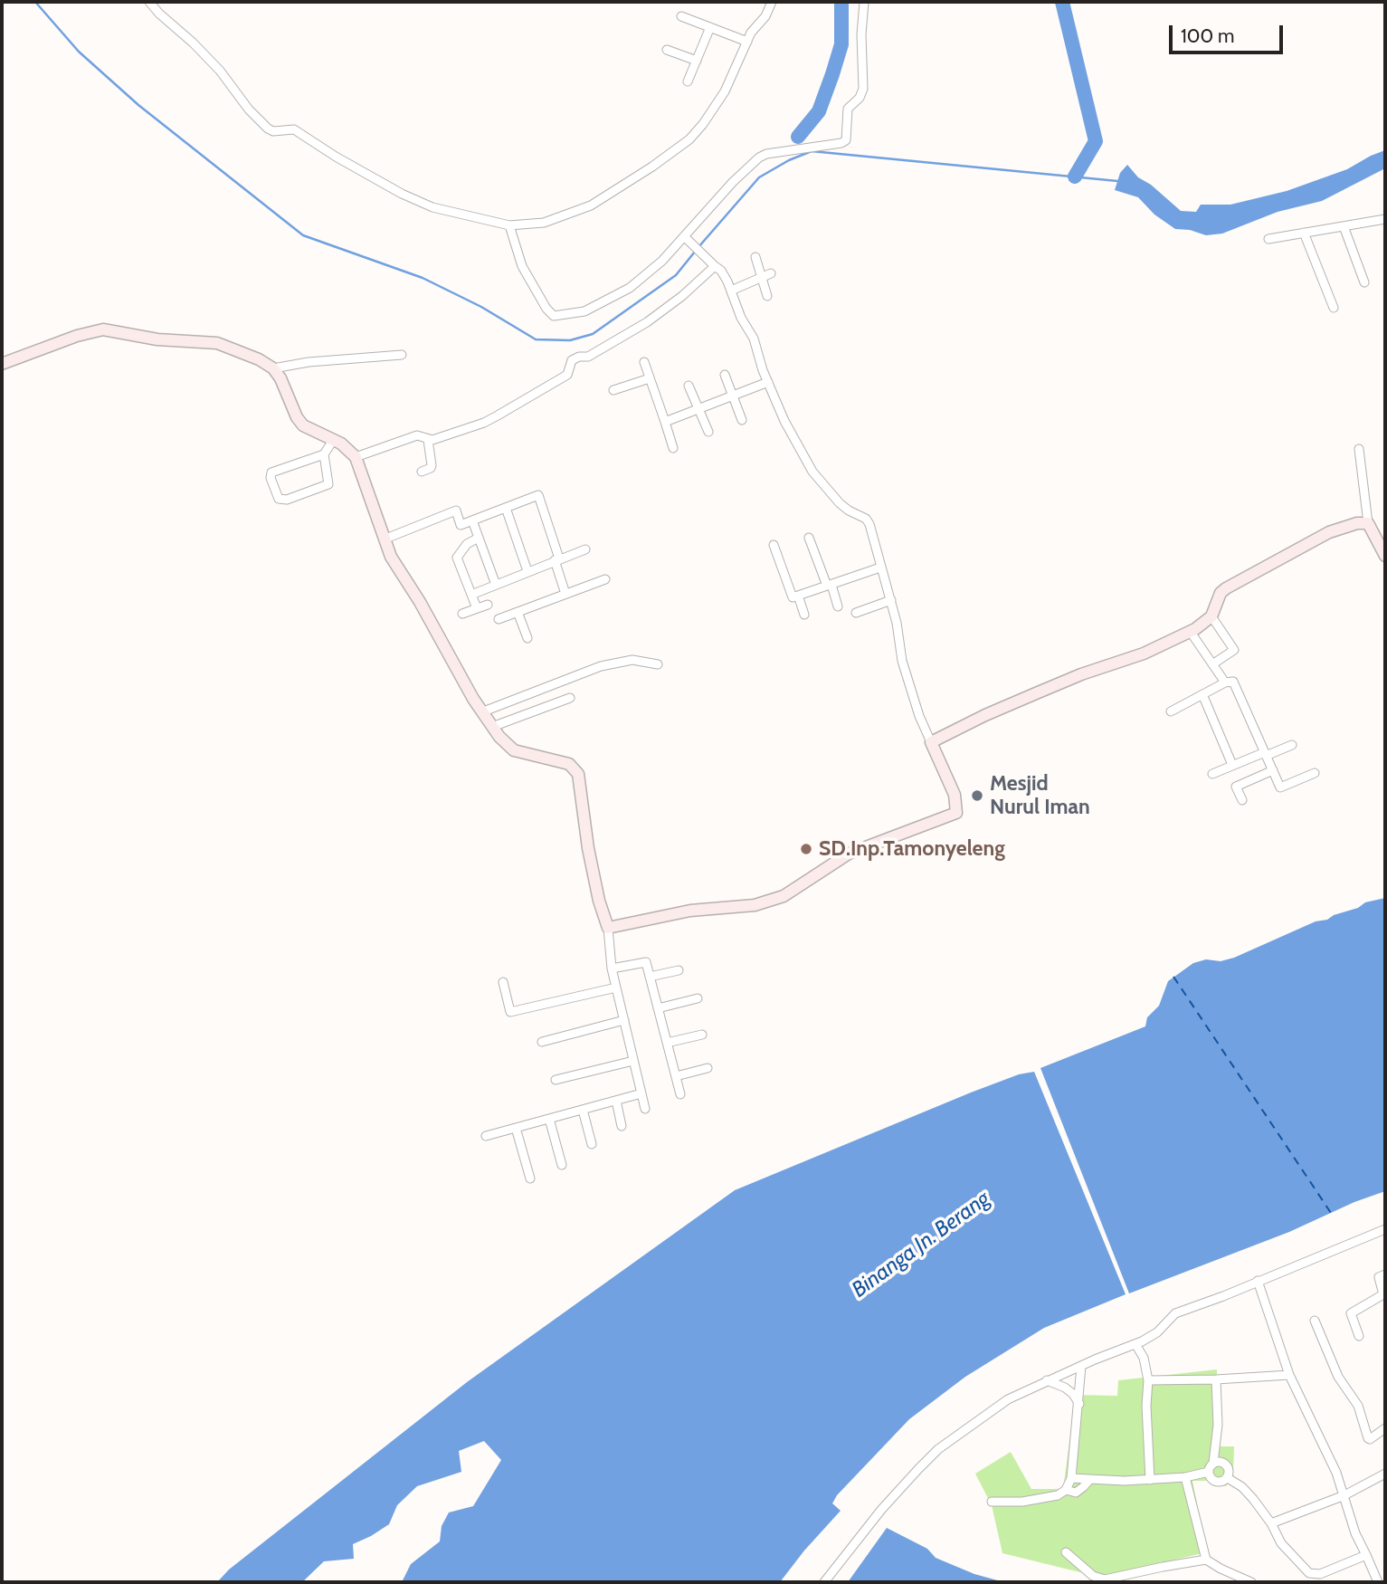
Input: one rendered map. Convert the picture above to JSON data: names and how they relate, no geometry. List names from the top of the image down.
{
  "water": ["Binanga Jn. Berang"],
  "places": ["Mesjid Nurul Iman", "SD.Inp.Tamonyeleng"],
  "scale_bar": "100 m"
}
